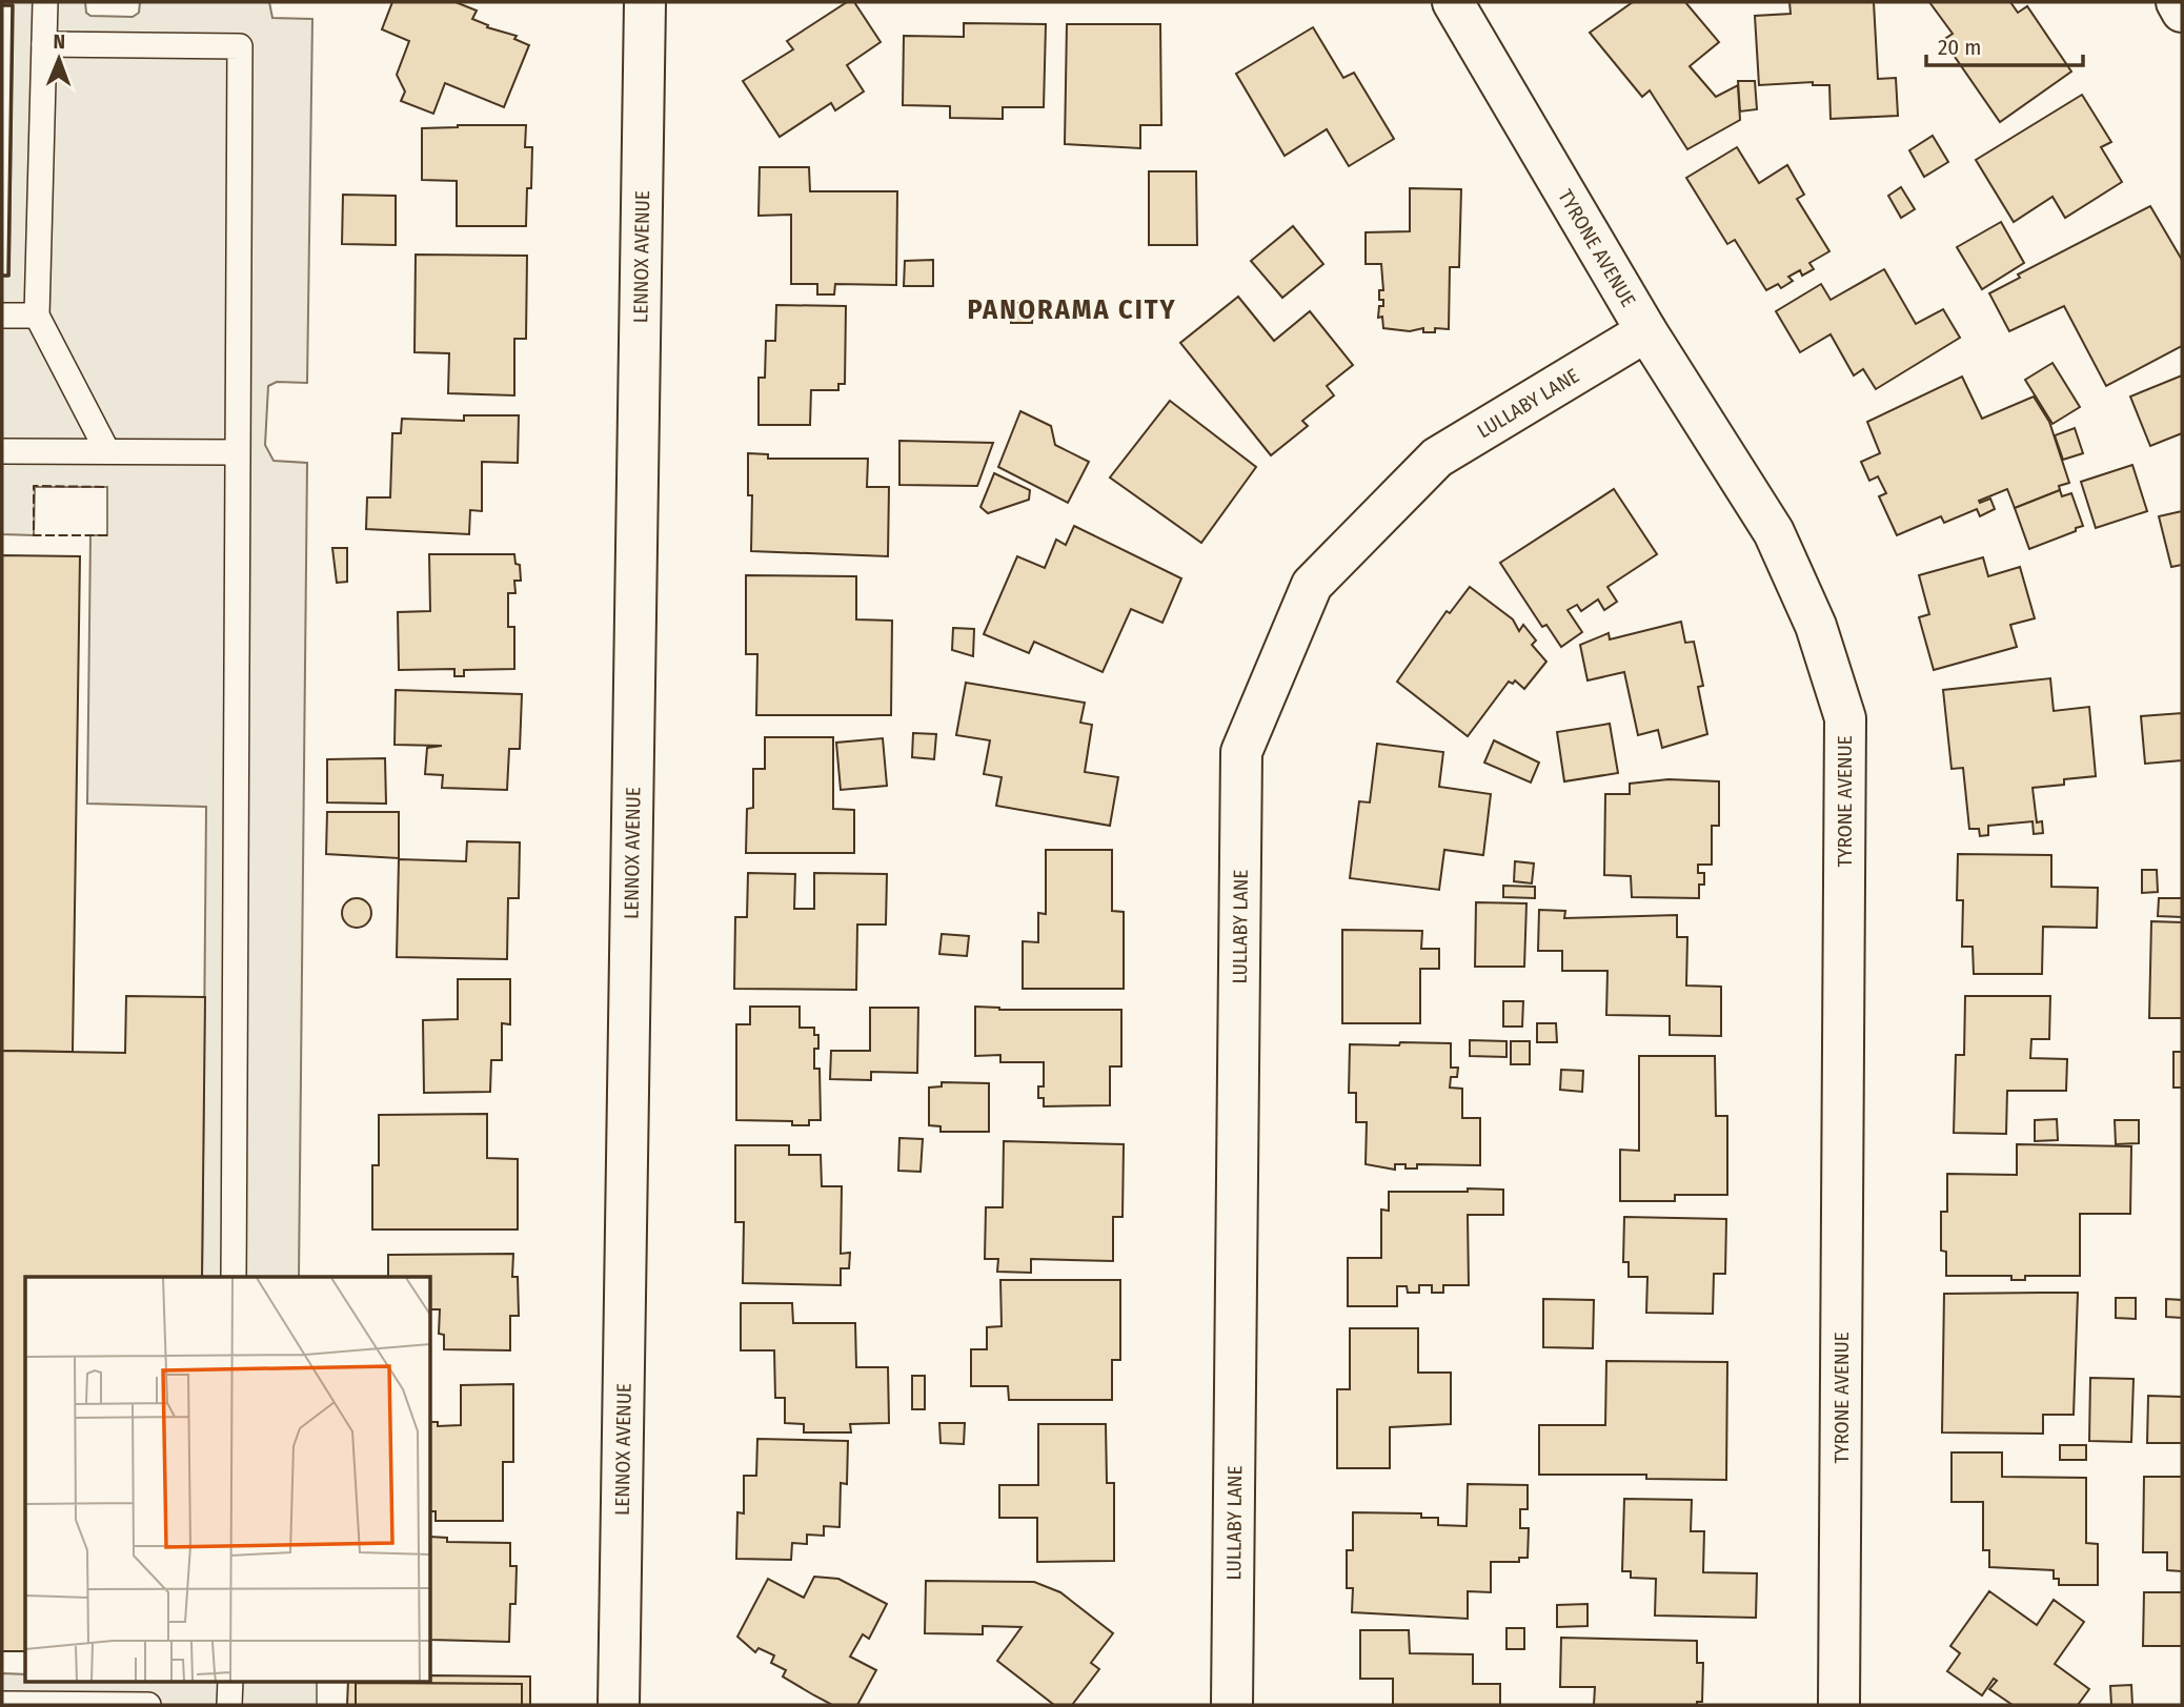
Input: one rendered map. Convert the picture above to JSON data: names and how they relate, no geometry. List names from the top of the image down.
{
  "streets": {
    "street": ["TYRONE AVENUE", "LENNOX AVENUE", "LULLABY LANE"]
  },
  "crossings": [
    ["TYRONE AVENUE", "LULLABY LANE"]
  ],
  "districts": ["PANORAMA CITY"],
  "scale_bar": "20 m",
  "north": "top"
}
